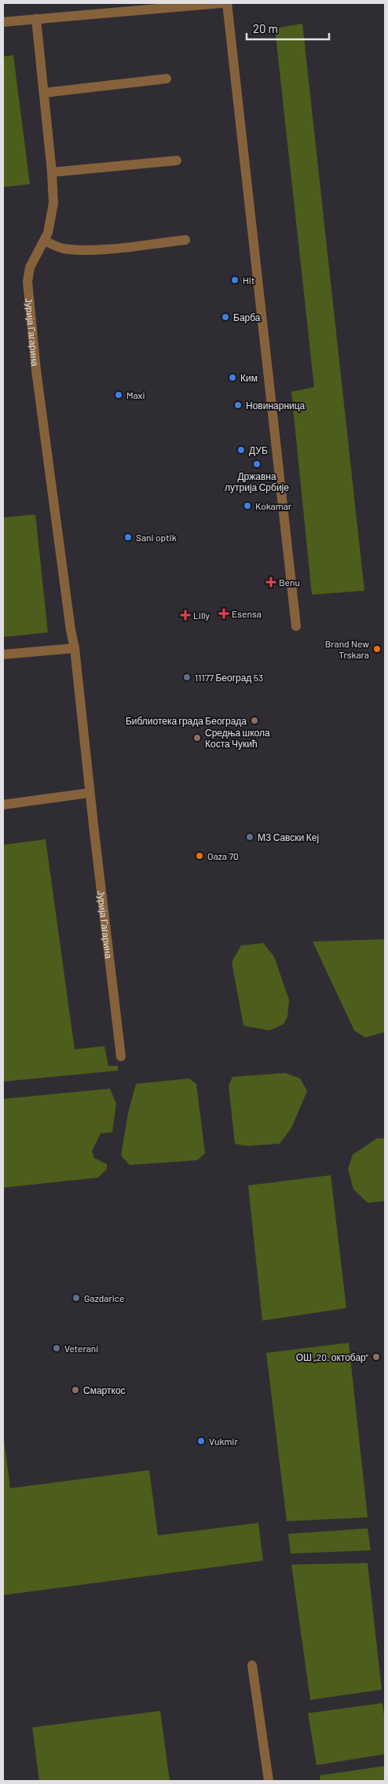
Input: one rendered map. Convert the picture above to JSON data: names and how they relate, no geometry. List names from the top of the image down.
{
  "streets": {
    "street": ["Јурија Гагарина"]
  },
  "places": {
    "other": [
      "Hit",
      "Барба",
      "Ким",
      "Maxi",
      "Новинарница",
      "ДУБ",
      "Државна лутрија Србије",
      "Kokamar",
      "Sani optik",
      "Brand New Trskara",
      "11177 Београд 53",
      "Библиотека града Београда",
      "Средња школа Коста Чукић",
      "МЗ Савски Кеј",
      "Oaza 70",
      "Gazdarice",
      "Veterani",
      "ОШ „20. октобар”",
      "Смарткос",
      "Vukmir"
    ],
    "health": ["Benu", "Esensa", "Lilly"]
  },
  "scale_bar": "20 m"
}
